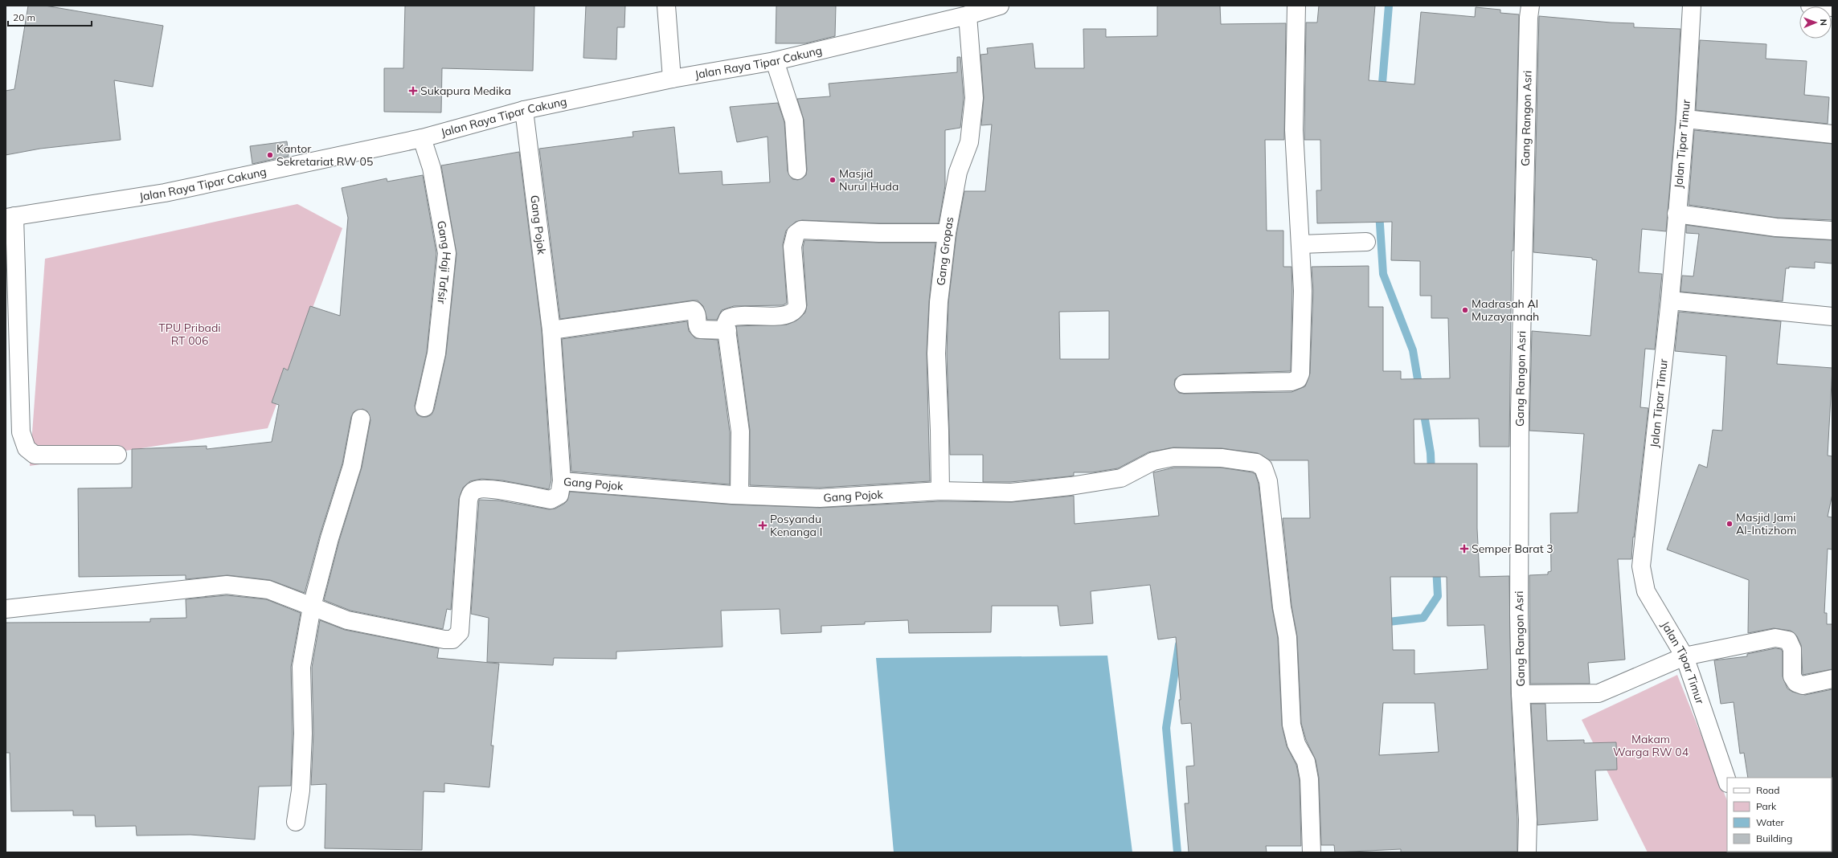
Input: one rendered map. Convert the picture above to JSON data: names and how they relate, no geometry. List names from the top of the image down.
{
  "streets": {
    "street": [
      "Jalan Raya Tipar Cakung",
      "Gang Rangon Asri",
      "Jalan Tipar Timur",
      "Gang Pojok",
      "Gang Gropas",
      "Gang Haji Tafsir"
    ]
  },
  "crossings": [
    ["Jalan Raya Tipar Cakung", "Gang Pojok"],
    ["Jalan Raya Tipar Cakung", "Gang Gropas"],
    ["Jalan Raya Tipar Cakung", "Gang Haji Tafsir"],
    ["Gang Pojok", "Gang Gropas"]
  ],
  "parks": ["TPU Pribadi RT 006", "Makam Warga RW 04"],
  "places": {
    "health": ["Sukapura Medika", "Posyandu Kenanga I", "Semper Barat 3"],
    "other": [
      "Kantor Sekretariat RW 05",
      "Masjid Nurul Huda",
      "Madrasah Al Muzayannah",
      "Masjid Jami Al-Intizhom"
    ]
  },
  "legend": [
    "Road",
    "Park",
    "Water",
    "Building"
  ],
  "scale_bar": "20 m",
  "north": "right"
}
